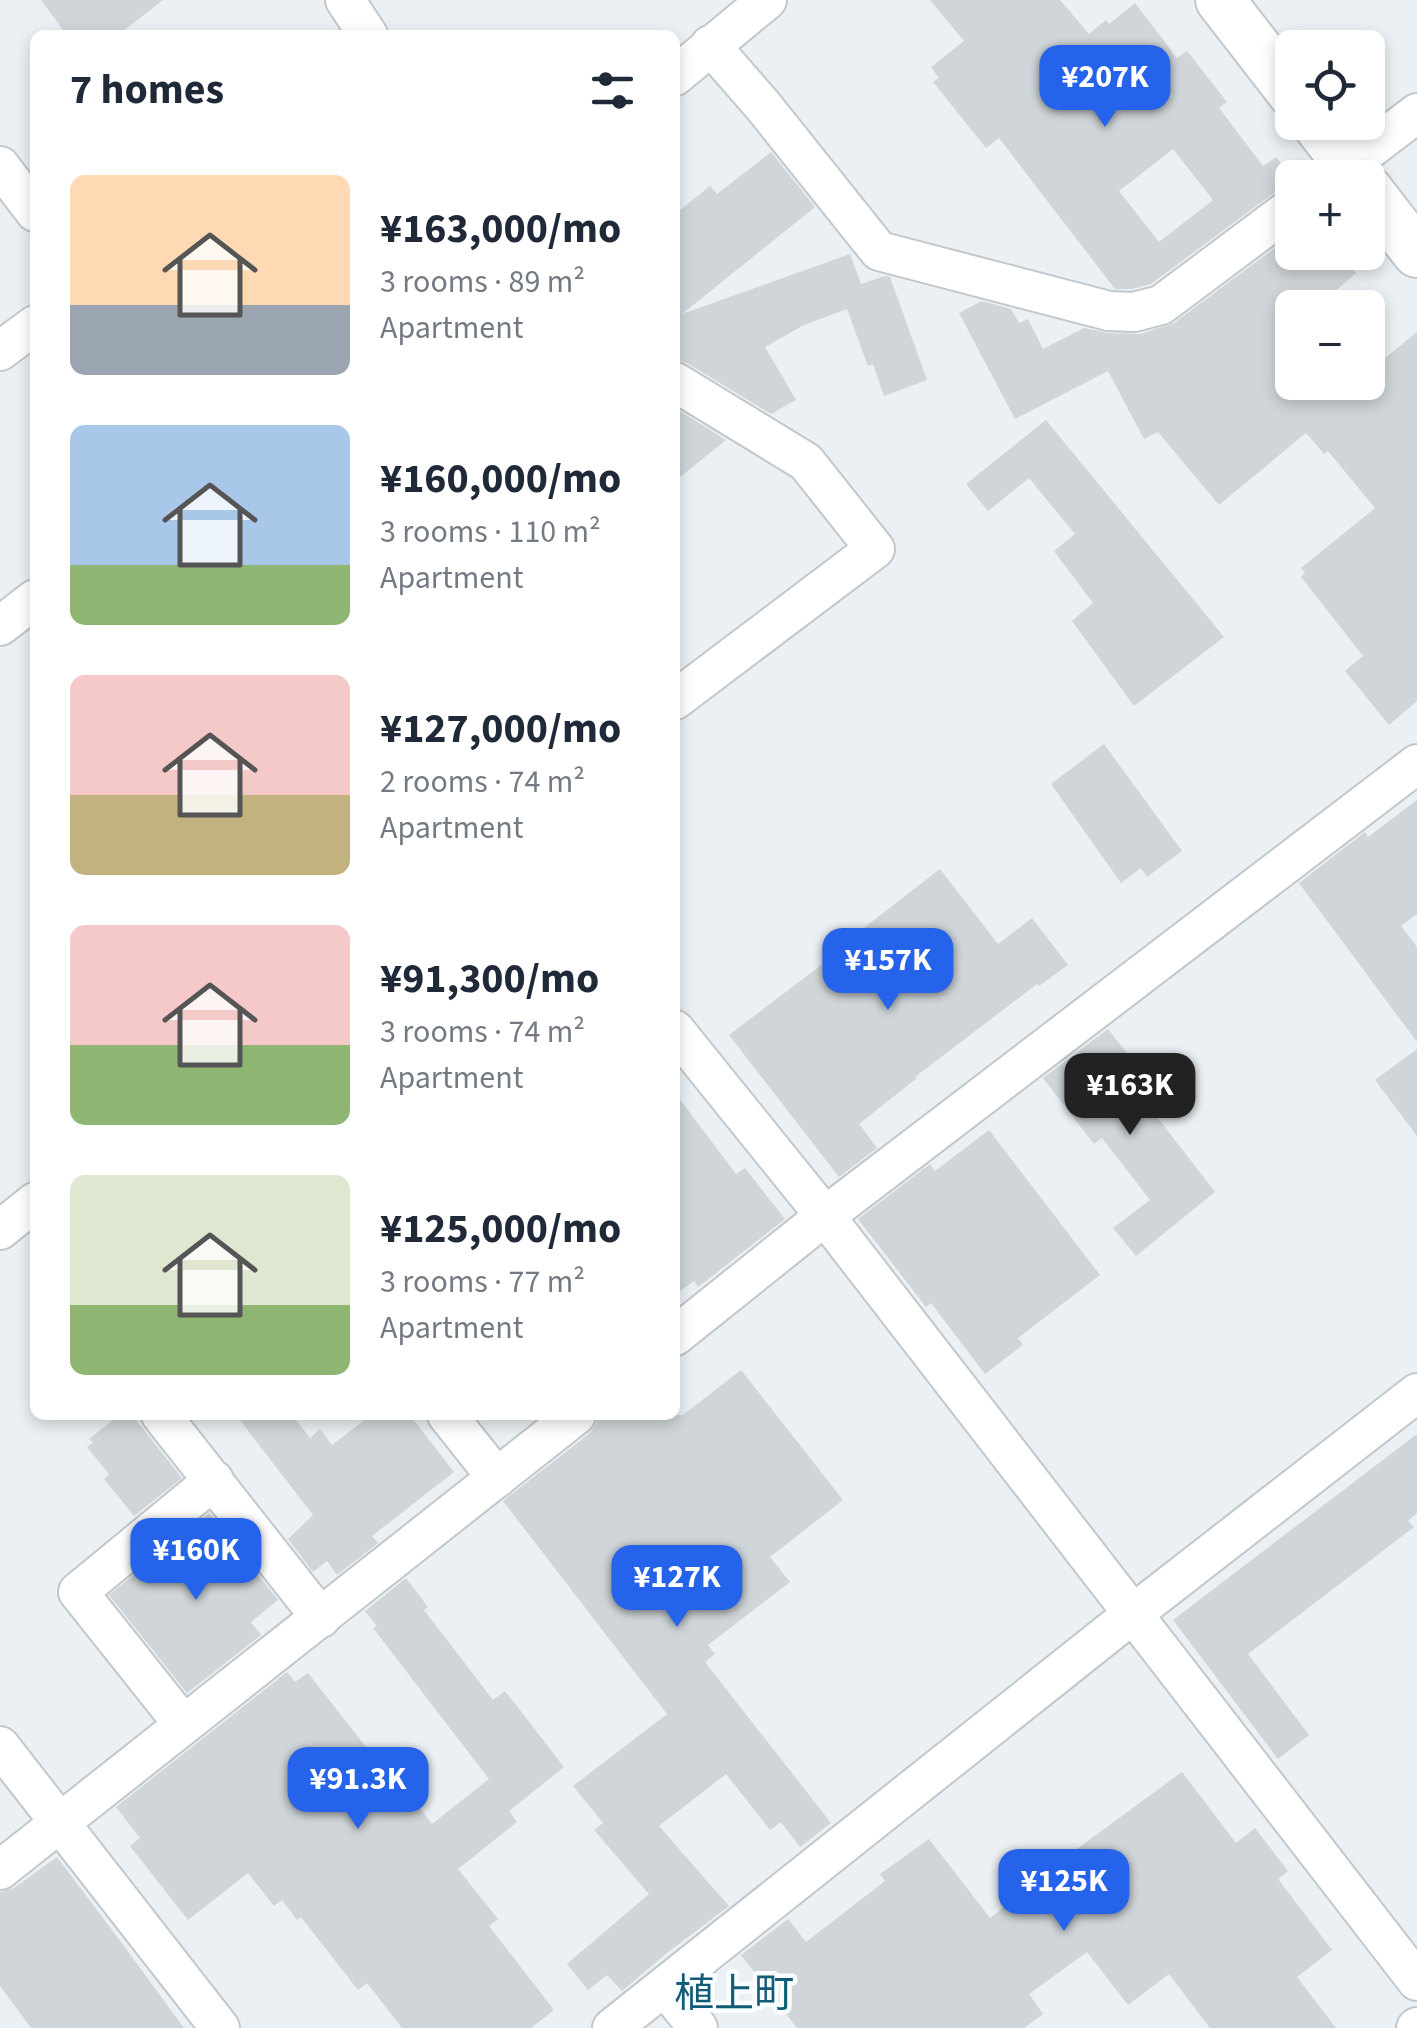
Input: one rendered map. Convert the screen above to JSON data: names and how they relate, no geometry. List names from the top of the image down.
{
  "districts": ["植上町"],
  "page": {
    "map_buttons": ["+", "−"],
    "heading": "7 homes",
    "price": [
      "¥207K",
      "¥157K",
      "¥163K",
      "¥160K",
      "¥127K",
      "¥91.3K",
      "¥125K"
    ],
    "list": [
      {
        "name": "¥163,000/mo",
        "note": "3 rooms · 89 m² · Apartment"
      },
      {
        "name": "¥160,000/mo",
        "note": "3 rooms · 110 m² · Apartment"
      },
      {
        "name": "¥127,000/mo",
        "note": "2 rooms · 74 m² · Apartment"
      },
      {
        "name": "¥91,300/mo",
        "note": "3 rooms · 74 m² · Apartment"
      },
      {
        "name": "¥125,000/mo",
        "note": "3 rooms · 77 m² · Apartment"
      }
    ]
  }
}
